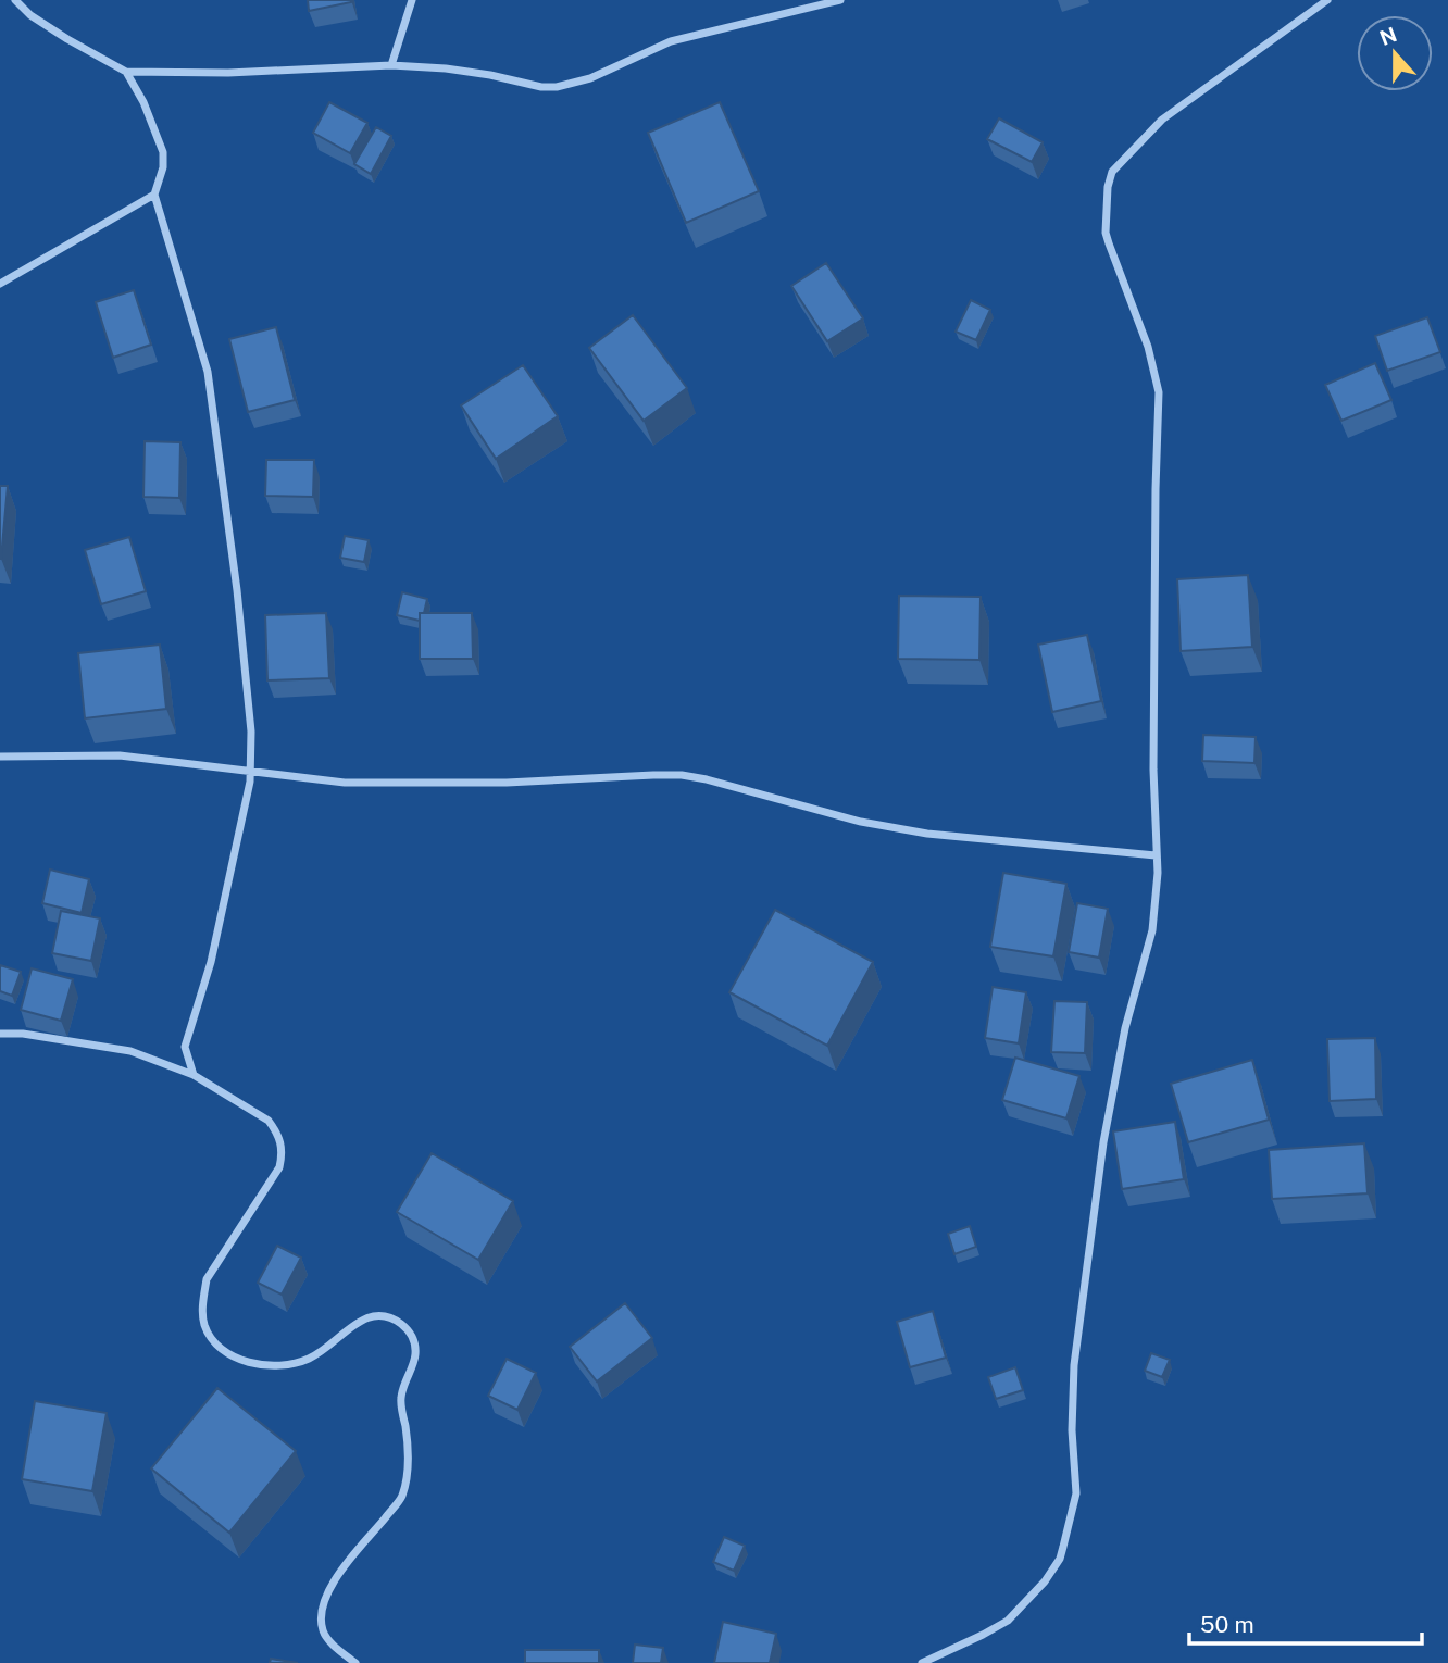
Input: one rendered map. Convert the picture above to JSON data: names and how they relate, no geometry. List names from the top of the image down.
{
  "scale_bar": "50 m",
  "north": "top"
}
